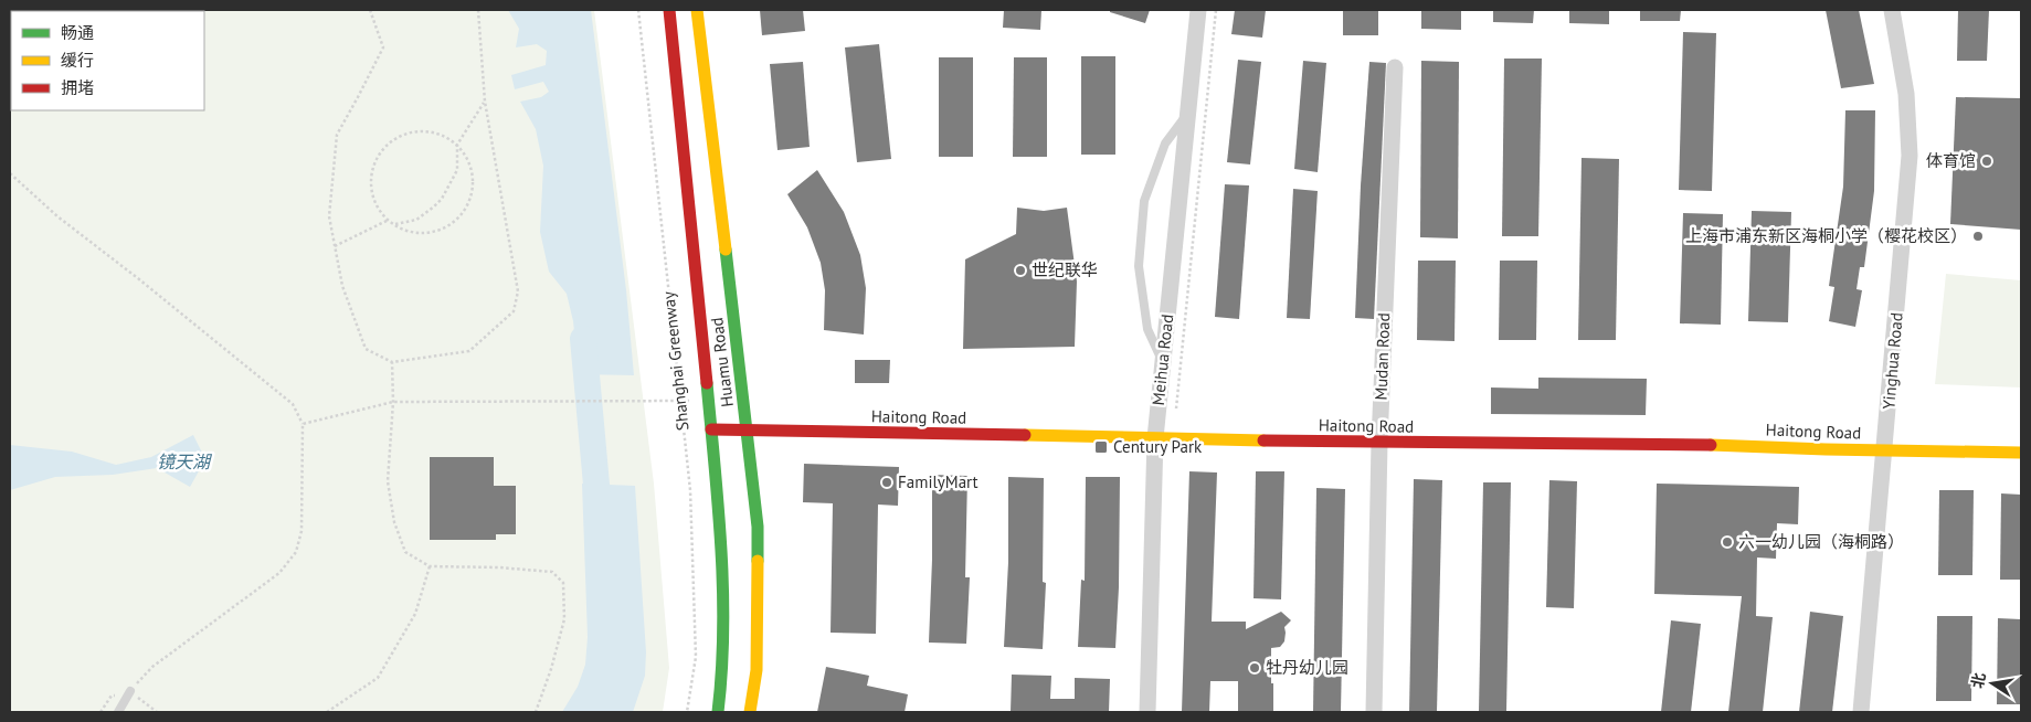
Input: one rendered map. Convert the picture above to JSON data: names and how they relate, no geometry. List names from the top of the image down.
{
  "streets": {
    "main road": ["Huamu Road", "Haitong Road"],
    "street": ["Mudan Road", "Meihua Road", "Yinghua Road"],
    "path": ["Shanghai Greenway"]
  },
  "crossings": [
    ["Mudan Road", "Haitong Road"],
    ["Meihua Road", "Haitong Road"],
    ["Yinghua Road", "Haitong Road"],
    ["Huamu Road", "Haitong Road"]
  ],
  "water": ["镜天湖"],
  "places": {
    "other": [
      "体育馆",
      "上海市浦东新区海桐小学（樱花校区）",
      "世纪联华",
      "FamilyMart",
      "六一幼儿园（海桐路）",
      "牡丹幼儿园"
    ],
    "transit": ["Century Park"]
  },
  "legend": ["畅通", "缓行", "拥堵"],
  "north": "left"
}
